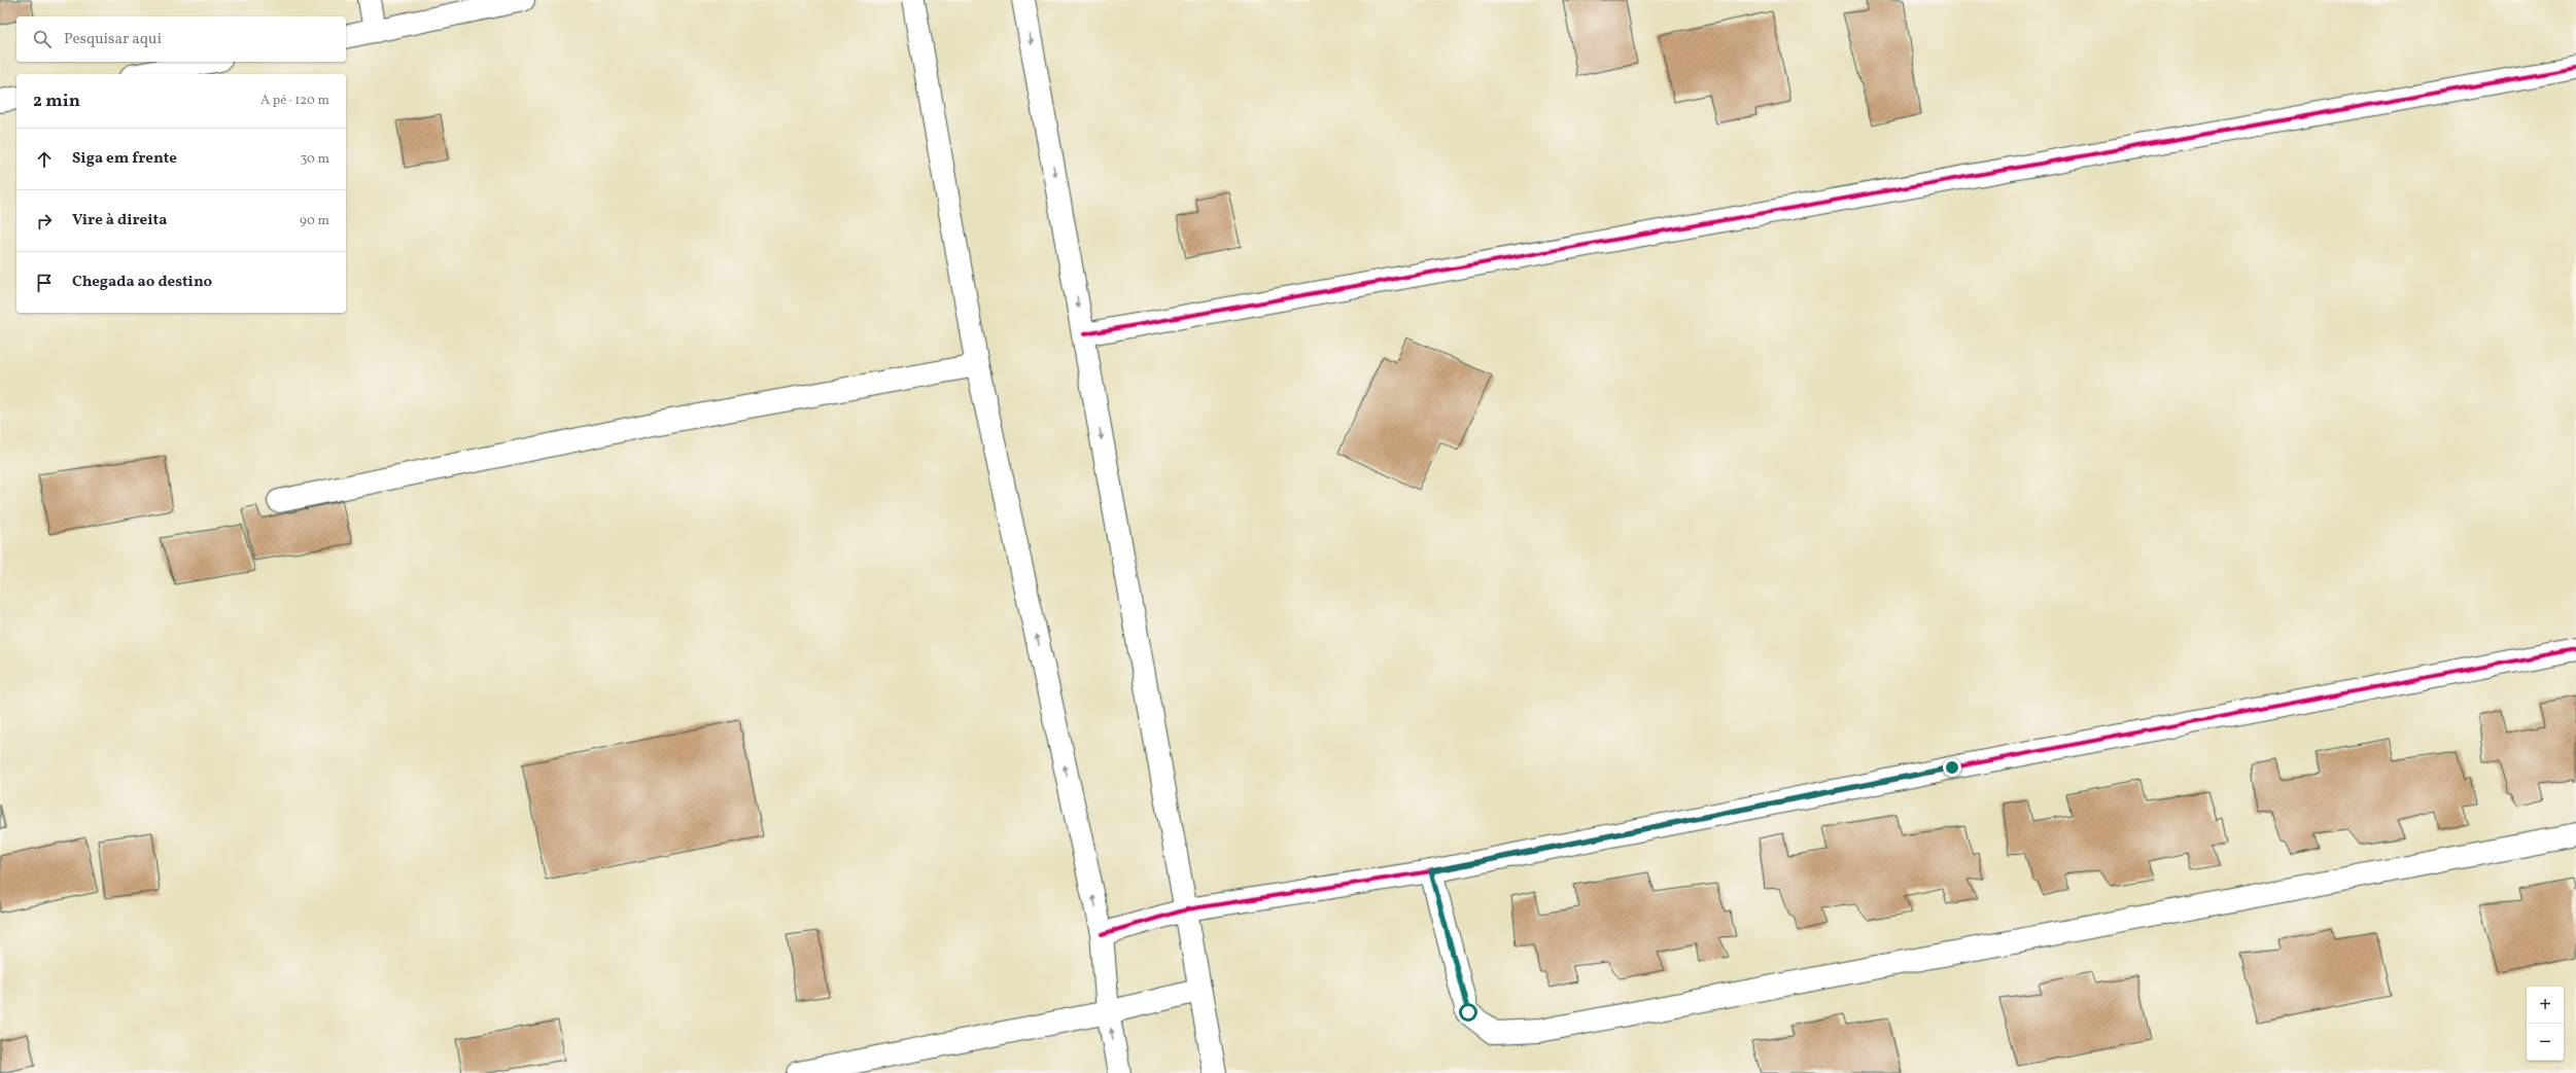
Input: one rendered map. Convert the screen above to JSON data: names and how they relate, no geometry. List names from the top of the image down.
{
  "page": {
    "search": "Pesquisar aqui",
    "heading": ["2 min", "A pé · 120 m"],
    "list": [
      ["Siga em frente", "30 m"],
      ["Vire à direita", "90 m"],
      "Chegada ao destino"
    ],
    "map_buttons": ["+", "−"]
  }
}
